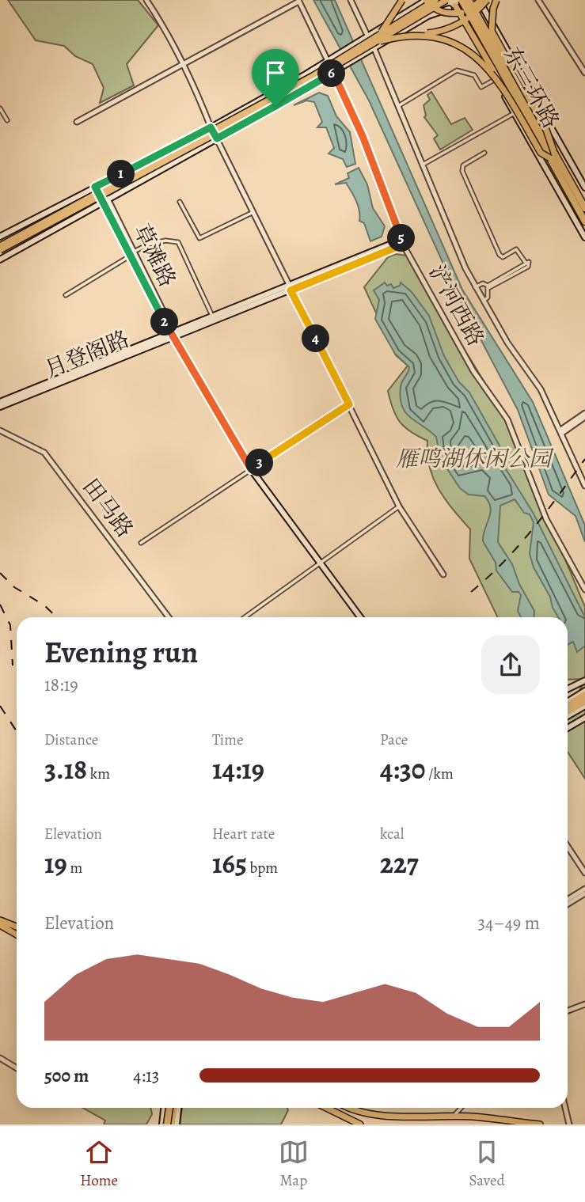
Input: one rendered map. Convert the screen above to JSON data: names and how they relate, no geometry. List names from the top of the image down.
{
  "streets": {
    "highway": ["东三环路"],
    "main road": ["浐河西路", "月登阁路"],
    "street": ["草滩路", "田马路"]
  },
  "crossings": [
    ["草滩路", "月登阁路"],
    ["浐河西路", "月登阁路"]
  ],
  "parks": ["雁鸣湖休闲公园"],
  "page": {
    "pins": [
      "6",
      "1",
      "5",
      "2",
      "4",
      "3"
    ],
    "heading": ["Evening run", "18:19"],
    "stats": [
      ["Distance", "3.18 km"],
      ["Time", "14:19"],
      ["Pace", "4:30 /km"],
      ["Elevation", "19 m"],
      ["Heart rate", "165 bpm"],
      ["kcal", "227"]
    ],
    "chart": ["Elevation", "34–49 m"],
    "list": [
      {
        "name": "500 m",
        "note": "4:13"
      }
    ],
    "tabs": ["Home", "Map", "Saved"]
  }
}
